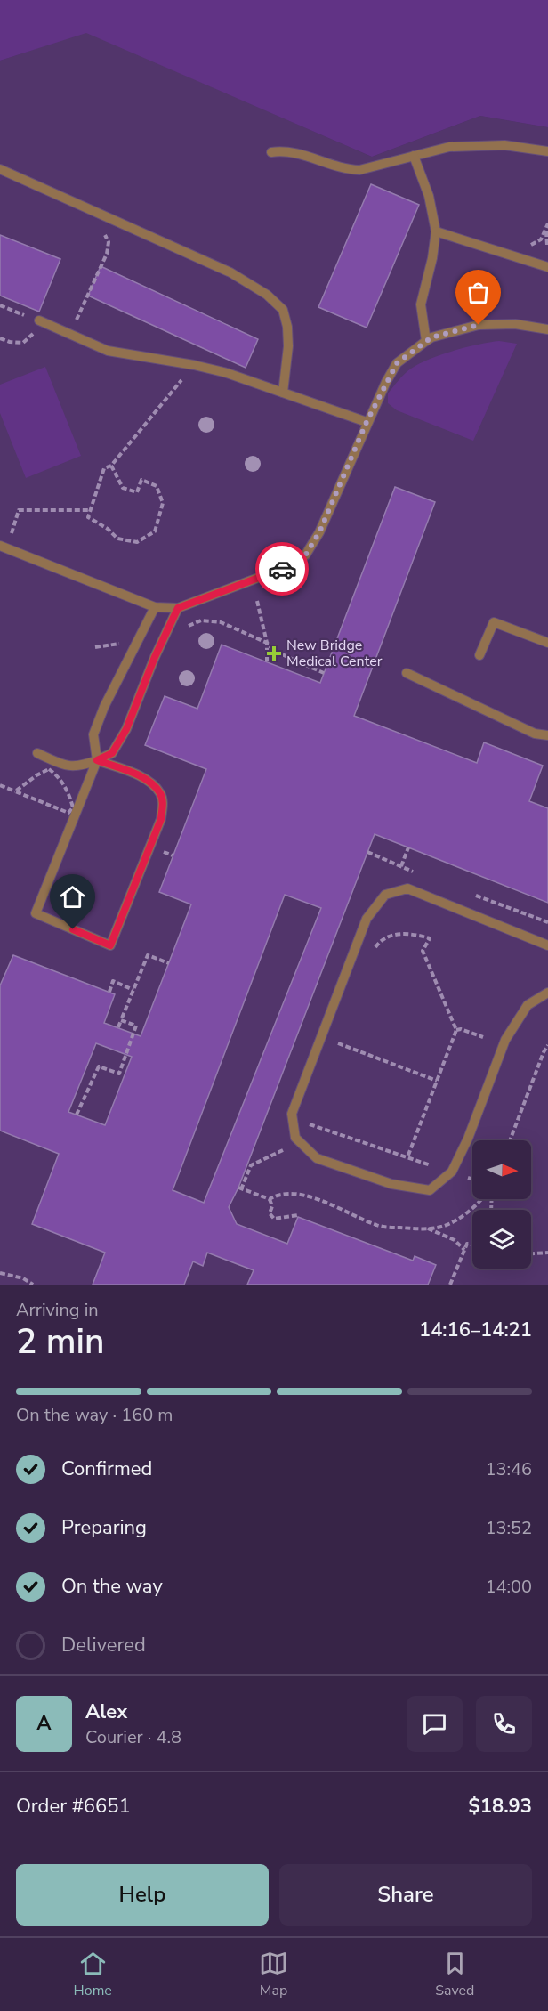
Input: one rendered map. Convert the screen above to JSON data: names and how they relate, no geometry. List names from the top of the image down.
{
  "places": {
    "health": ["New Bridge Medical Center"]
  },
  "north": "right",
  "page": {
    "heading": ["2 min", "Arriving in", "14:16–14:21"],
    "panel": [
      "Alex",
      "Courier · 4.8",
      "Order #6651",
      "$18.93"
    ],
    "bar": "On the way · 160 m",
    "list": [
      ["Confirmed", "13:46"],
      ["Preparing", "13:52"],
      ["On the way", "14:00"],
      "Delivered"
    ],
    "round": "A",
    "buttons": ["Help", "Share"],
    "tabs": ["Home", "Map", "Saved"]
  }
}
